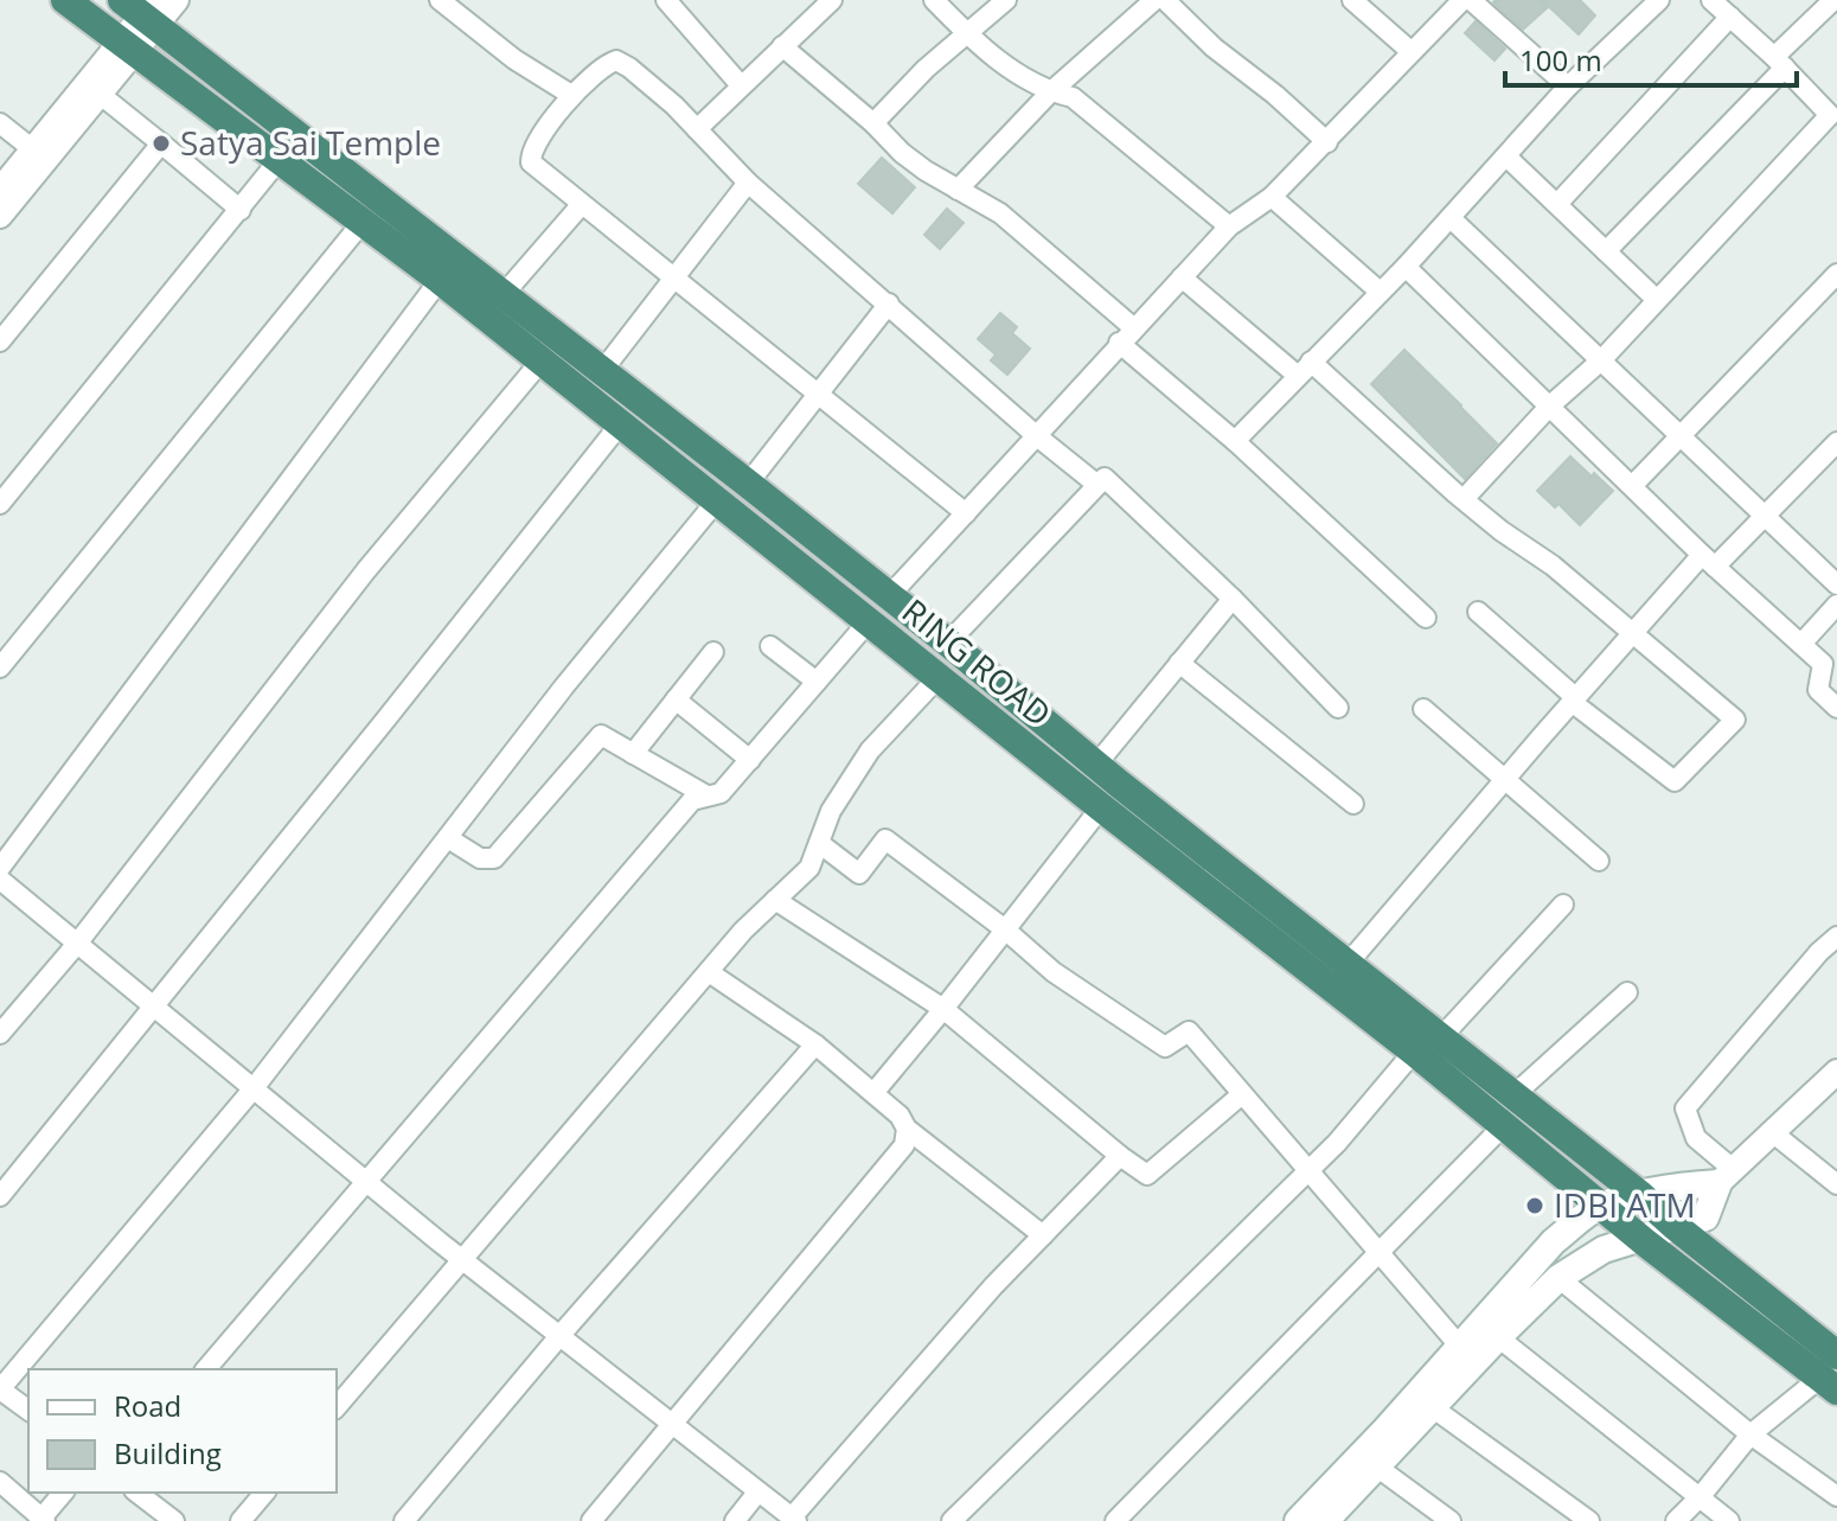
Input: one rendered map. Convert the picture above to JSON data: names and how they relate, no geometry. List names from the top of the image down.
{
  "streets": {
    "highway": ["RING ROAD"]
  },
  "places": ["Satya Sai Temple", "IDBI ATM"],
  "legend": ["Road", "Building"],
  "scale_bar": "100 m"
}
